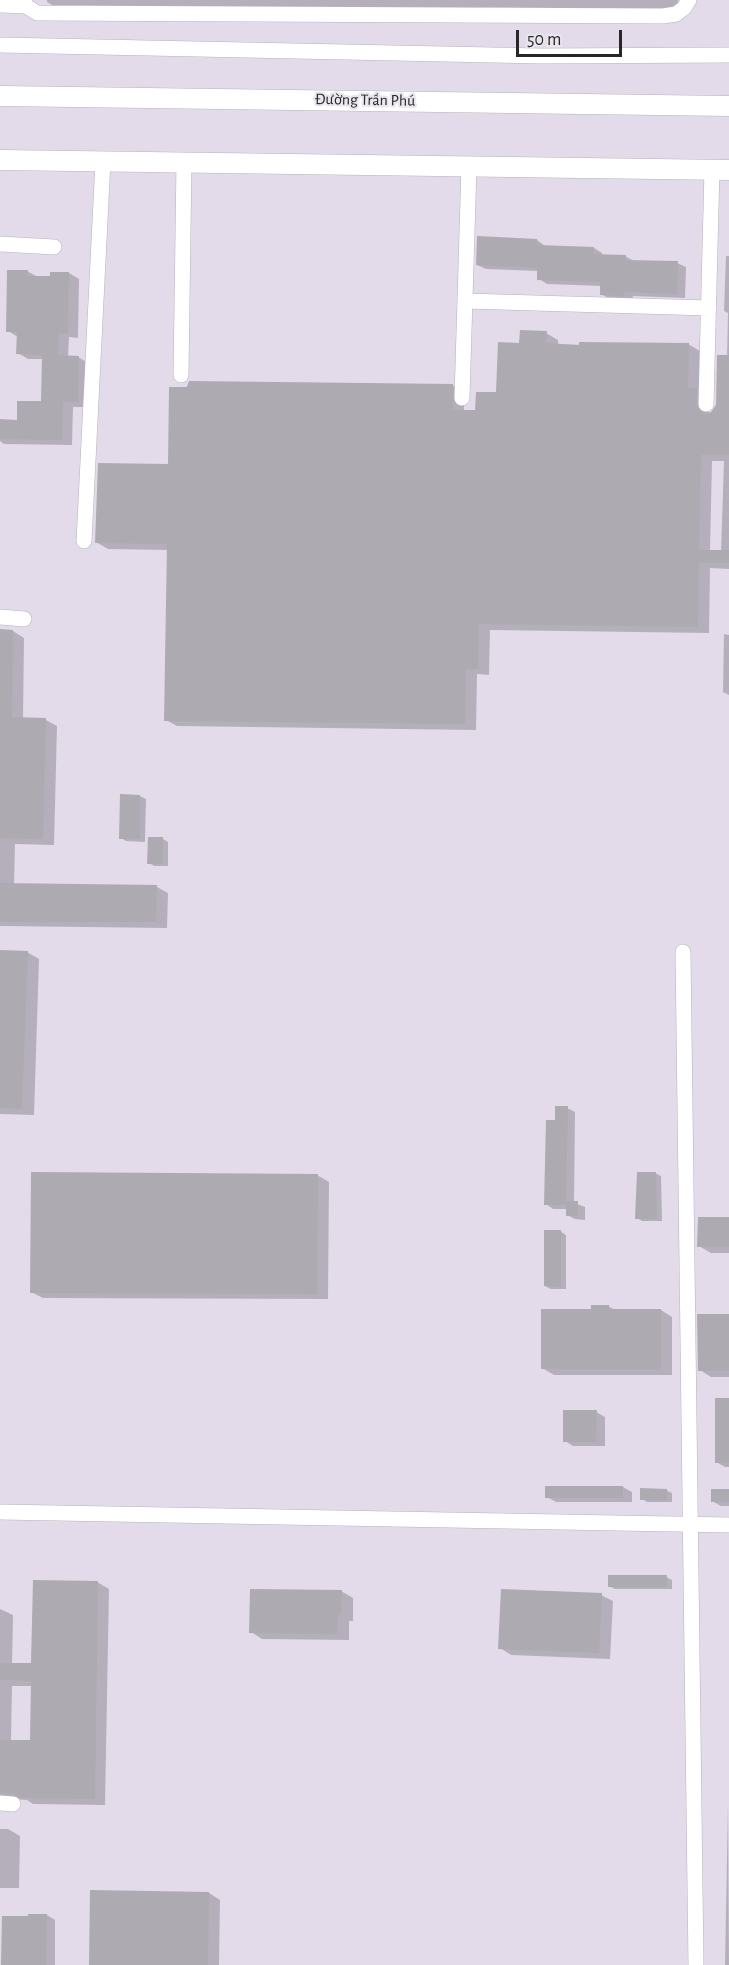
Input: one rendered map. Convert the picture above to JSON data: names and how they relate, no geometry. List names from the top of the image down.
{
  "streets": {
    "main road": ["Đường Trần Phú"]
  },
  "scale_bar": "50 m"
}
